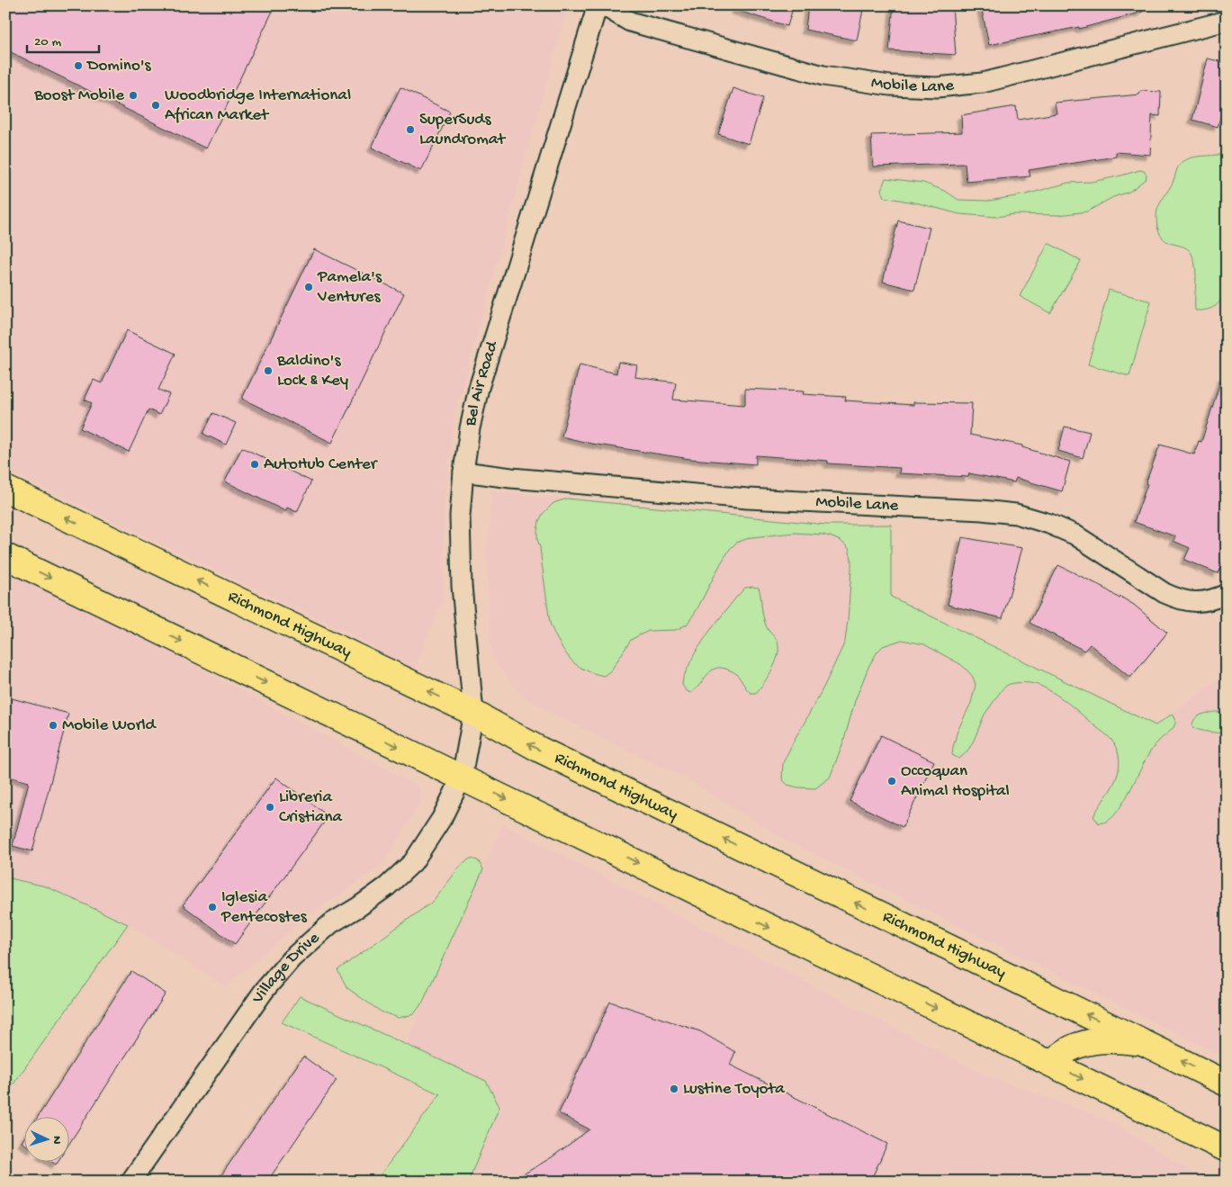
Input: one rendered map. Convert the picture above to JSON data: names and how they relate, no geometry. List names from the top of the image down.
{
  "streets": {
    "main road": ["Richmond Highway"],
    "street": ["Mobile Lane", "Bel Air Road", "Village Drive"]
  },
  "crossings": [
    ["Mobile Lane", "Bel Air Road"],
    ["Bel Air Road", "Richmond Highway"],
    ["Bel Air Road", "Village Drive"]
  ],
  "places": [
    "Domino's",
    "Boost Mobile",
    "Woodbridge International African Market",
    "SuperSuds Laundromat",
    "Pamela's Ventures",
    "Baldino's Lock & Key",
    "AutoHub Center",
    "Mobile World",
    "Occoquan Animal Hospital",
    "Libreria Cristiana",
    "Iglesia Pentecostes",
    "Lustine Toyota"
  ],
  "scale_bar": "20 m",
  "north": "right"
}
